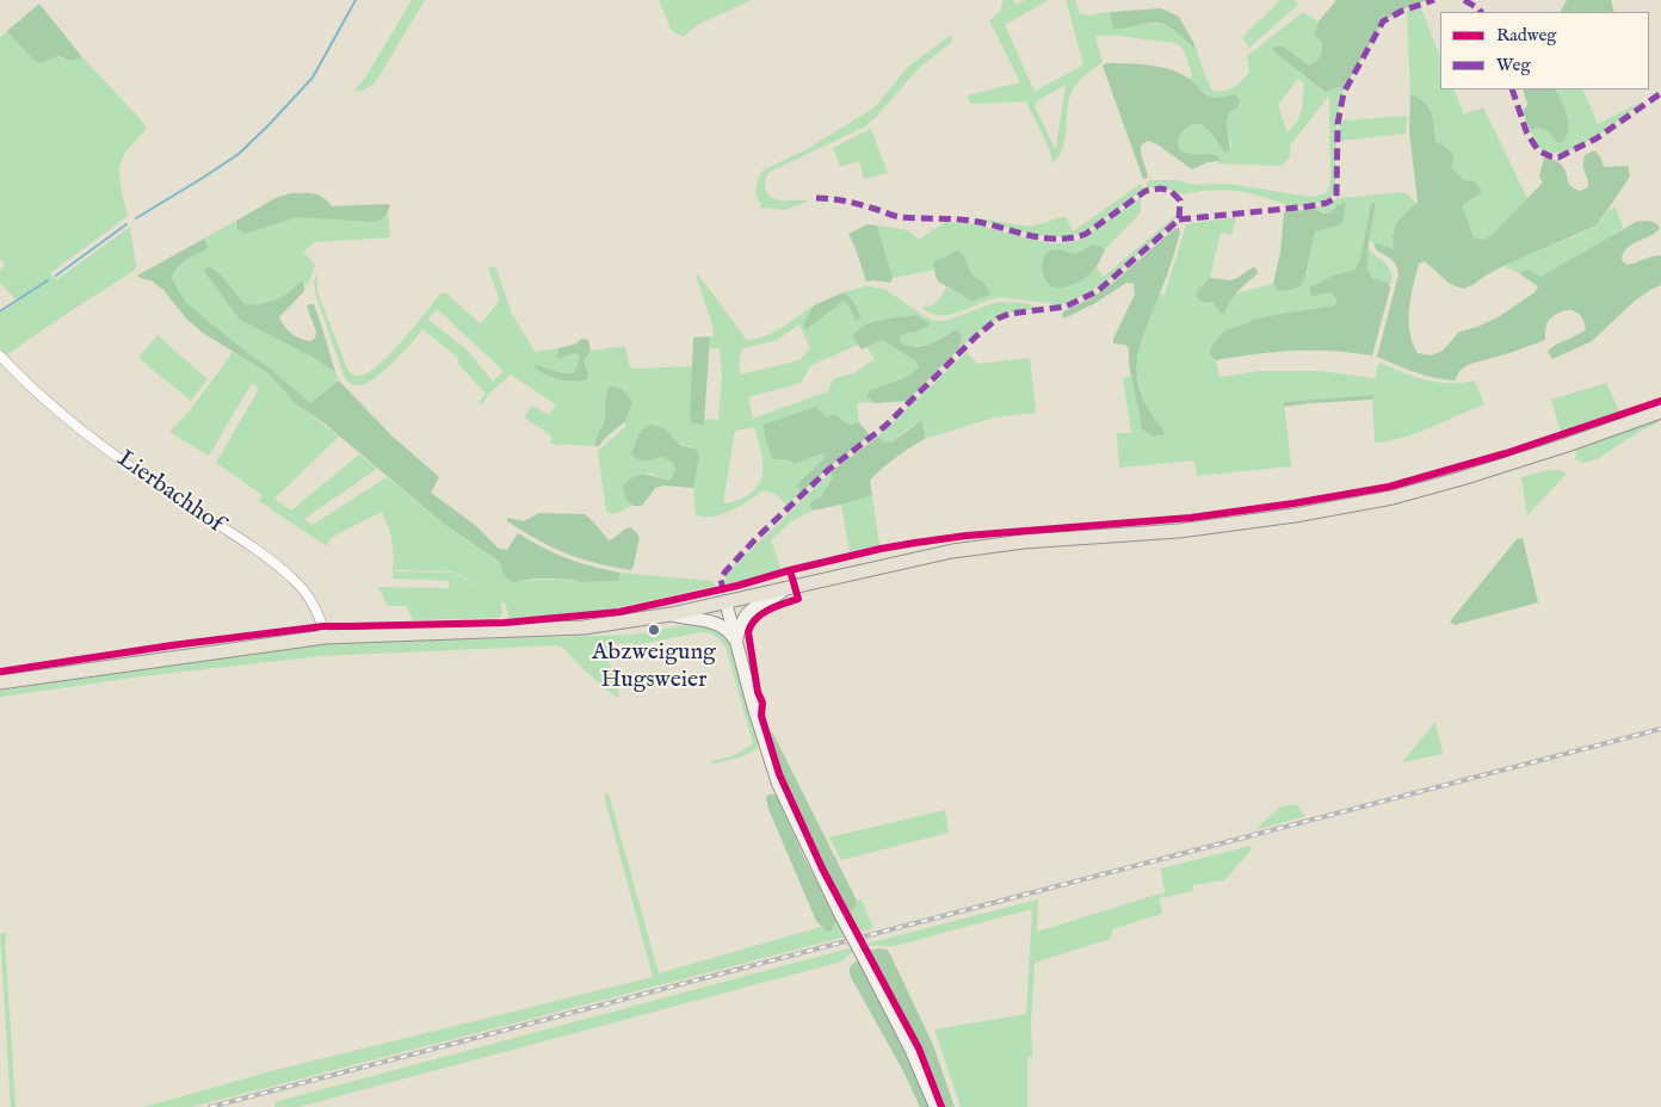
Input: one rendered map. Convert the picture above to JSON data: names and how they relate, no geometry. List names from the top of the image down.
{
  "streets": {
    "street": ["Lierbachhof"]
  },
  "places": ["Abzweigung Hugsweier"],
  "legend": ["Radweg", "Weg"]
}
